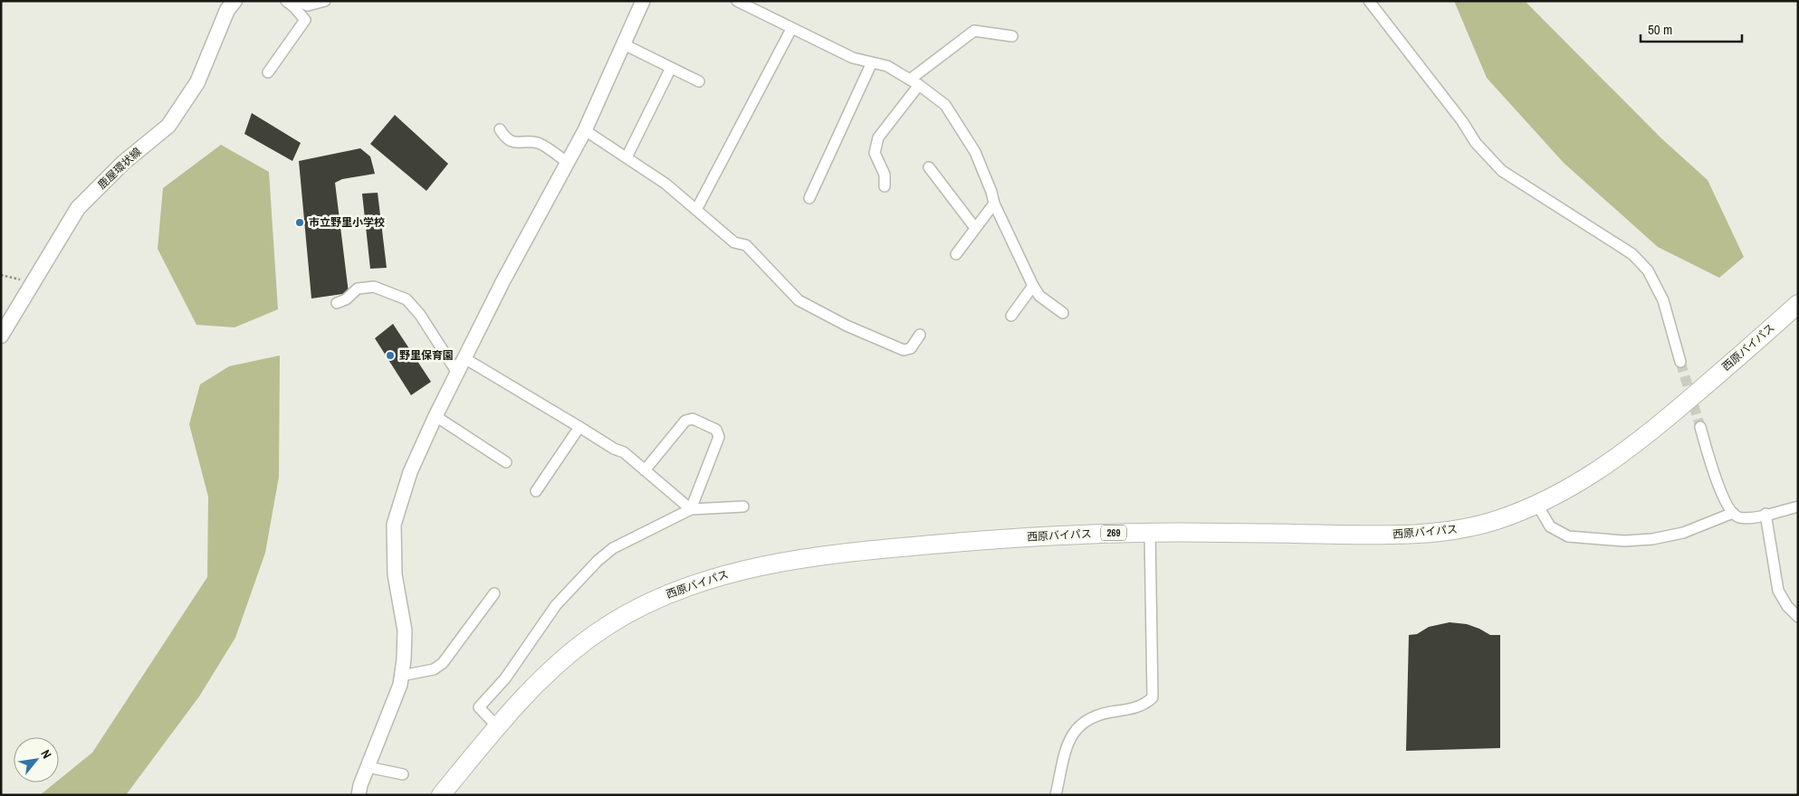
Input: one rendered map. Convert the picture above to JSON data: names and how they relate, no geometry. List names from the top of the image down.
{
  "streets": {
    "highway": ["西原バイパス", "269"],
    "main road": ["鹿屋環状線"]
  },
  "places": ["市立野里小学校", "野里保育園"],
  "scale_bar": "50 m",
  "north": "top right"
}
